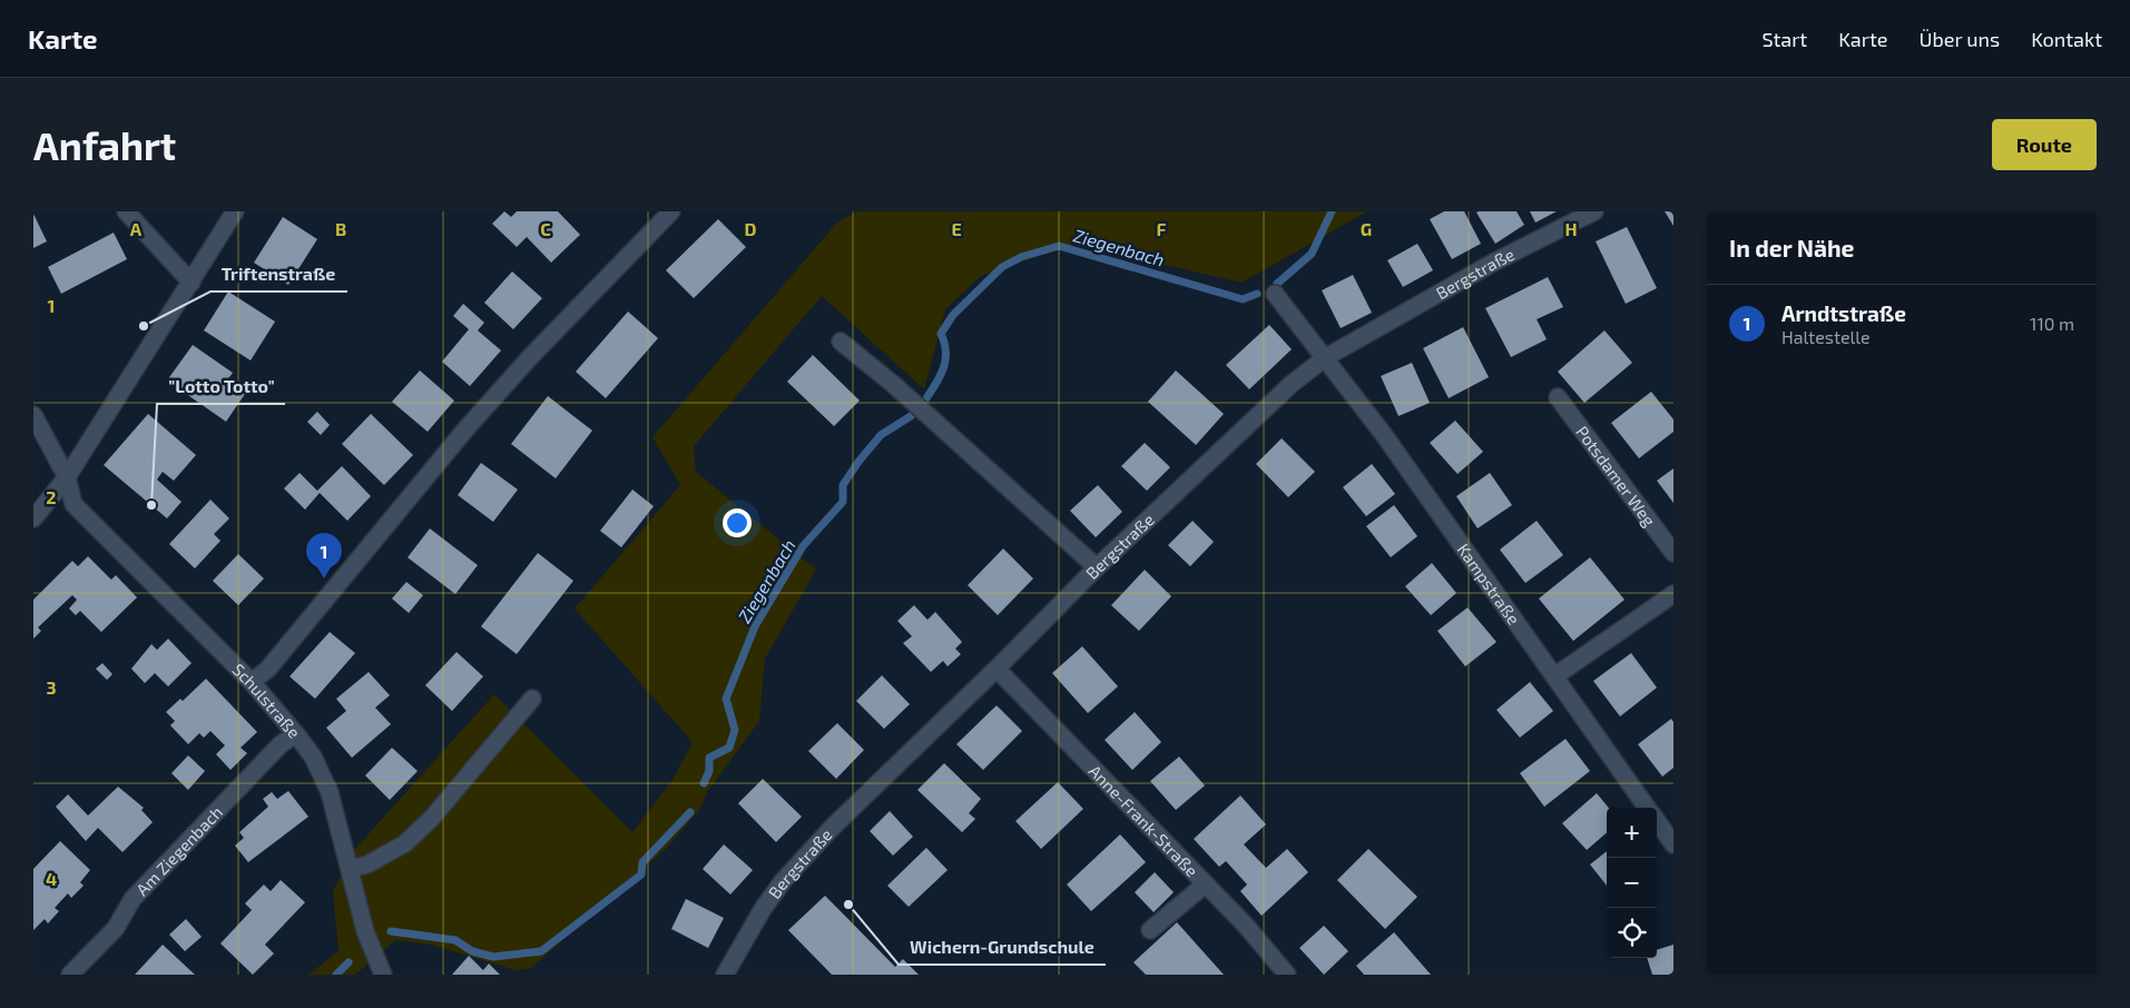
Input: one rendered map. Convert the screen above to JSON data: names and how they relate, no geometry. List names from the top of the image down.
{
  "streets": {
    "street": [
      "Bergstraße",
      "Potsdamer Weg",
      "Kampstraße",
      "Schulstraße",
      "Anne-Frank-Straße",
      "Am Ziegenbach"
    ]
  },
  "crossings": [
    ["Bergstraße", "Kampstraße"],
    ["Bergstraße", "Anne-Frank-Straße"],
    ["Schulstraße", "Am Ziegenbach"]
  ],
  "water": ["Ziegenbach"],
  "places": ["Triftenstraße", "\"Lotto Totto\"", "Wichern-Grundschule"],
  "page": {
    "header": "Karte",
    "nav": [
      "Start",
      "Karte",
      "Über uns",
      "Kontakt"
    ],
    "buttons": "Route",
    "title": "Anfahrt",
    "heading": "In der Nähe",
    "list": [
      {
        "mark": "1",
        "name": "Arndtstraße",
        "note": "Haltestelle",
        "value": "110 m"
      }
    ],
    "pins": "1",
    "map_buttons": ["+", "−"]
  },
  "grid": {
    "columns": [
      "A",
      "B",
      "C",
      "D",
      "E",
      "F",
      "G",
      "H"
    ],
    "rows": [
      "1",
      "2",
      "3",
      "4"
    ]
  }
}
